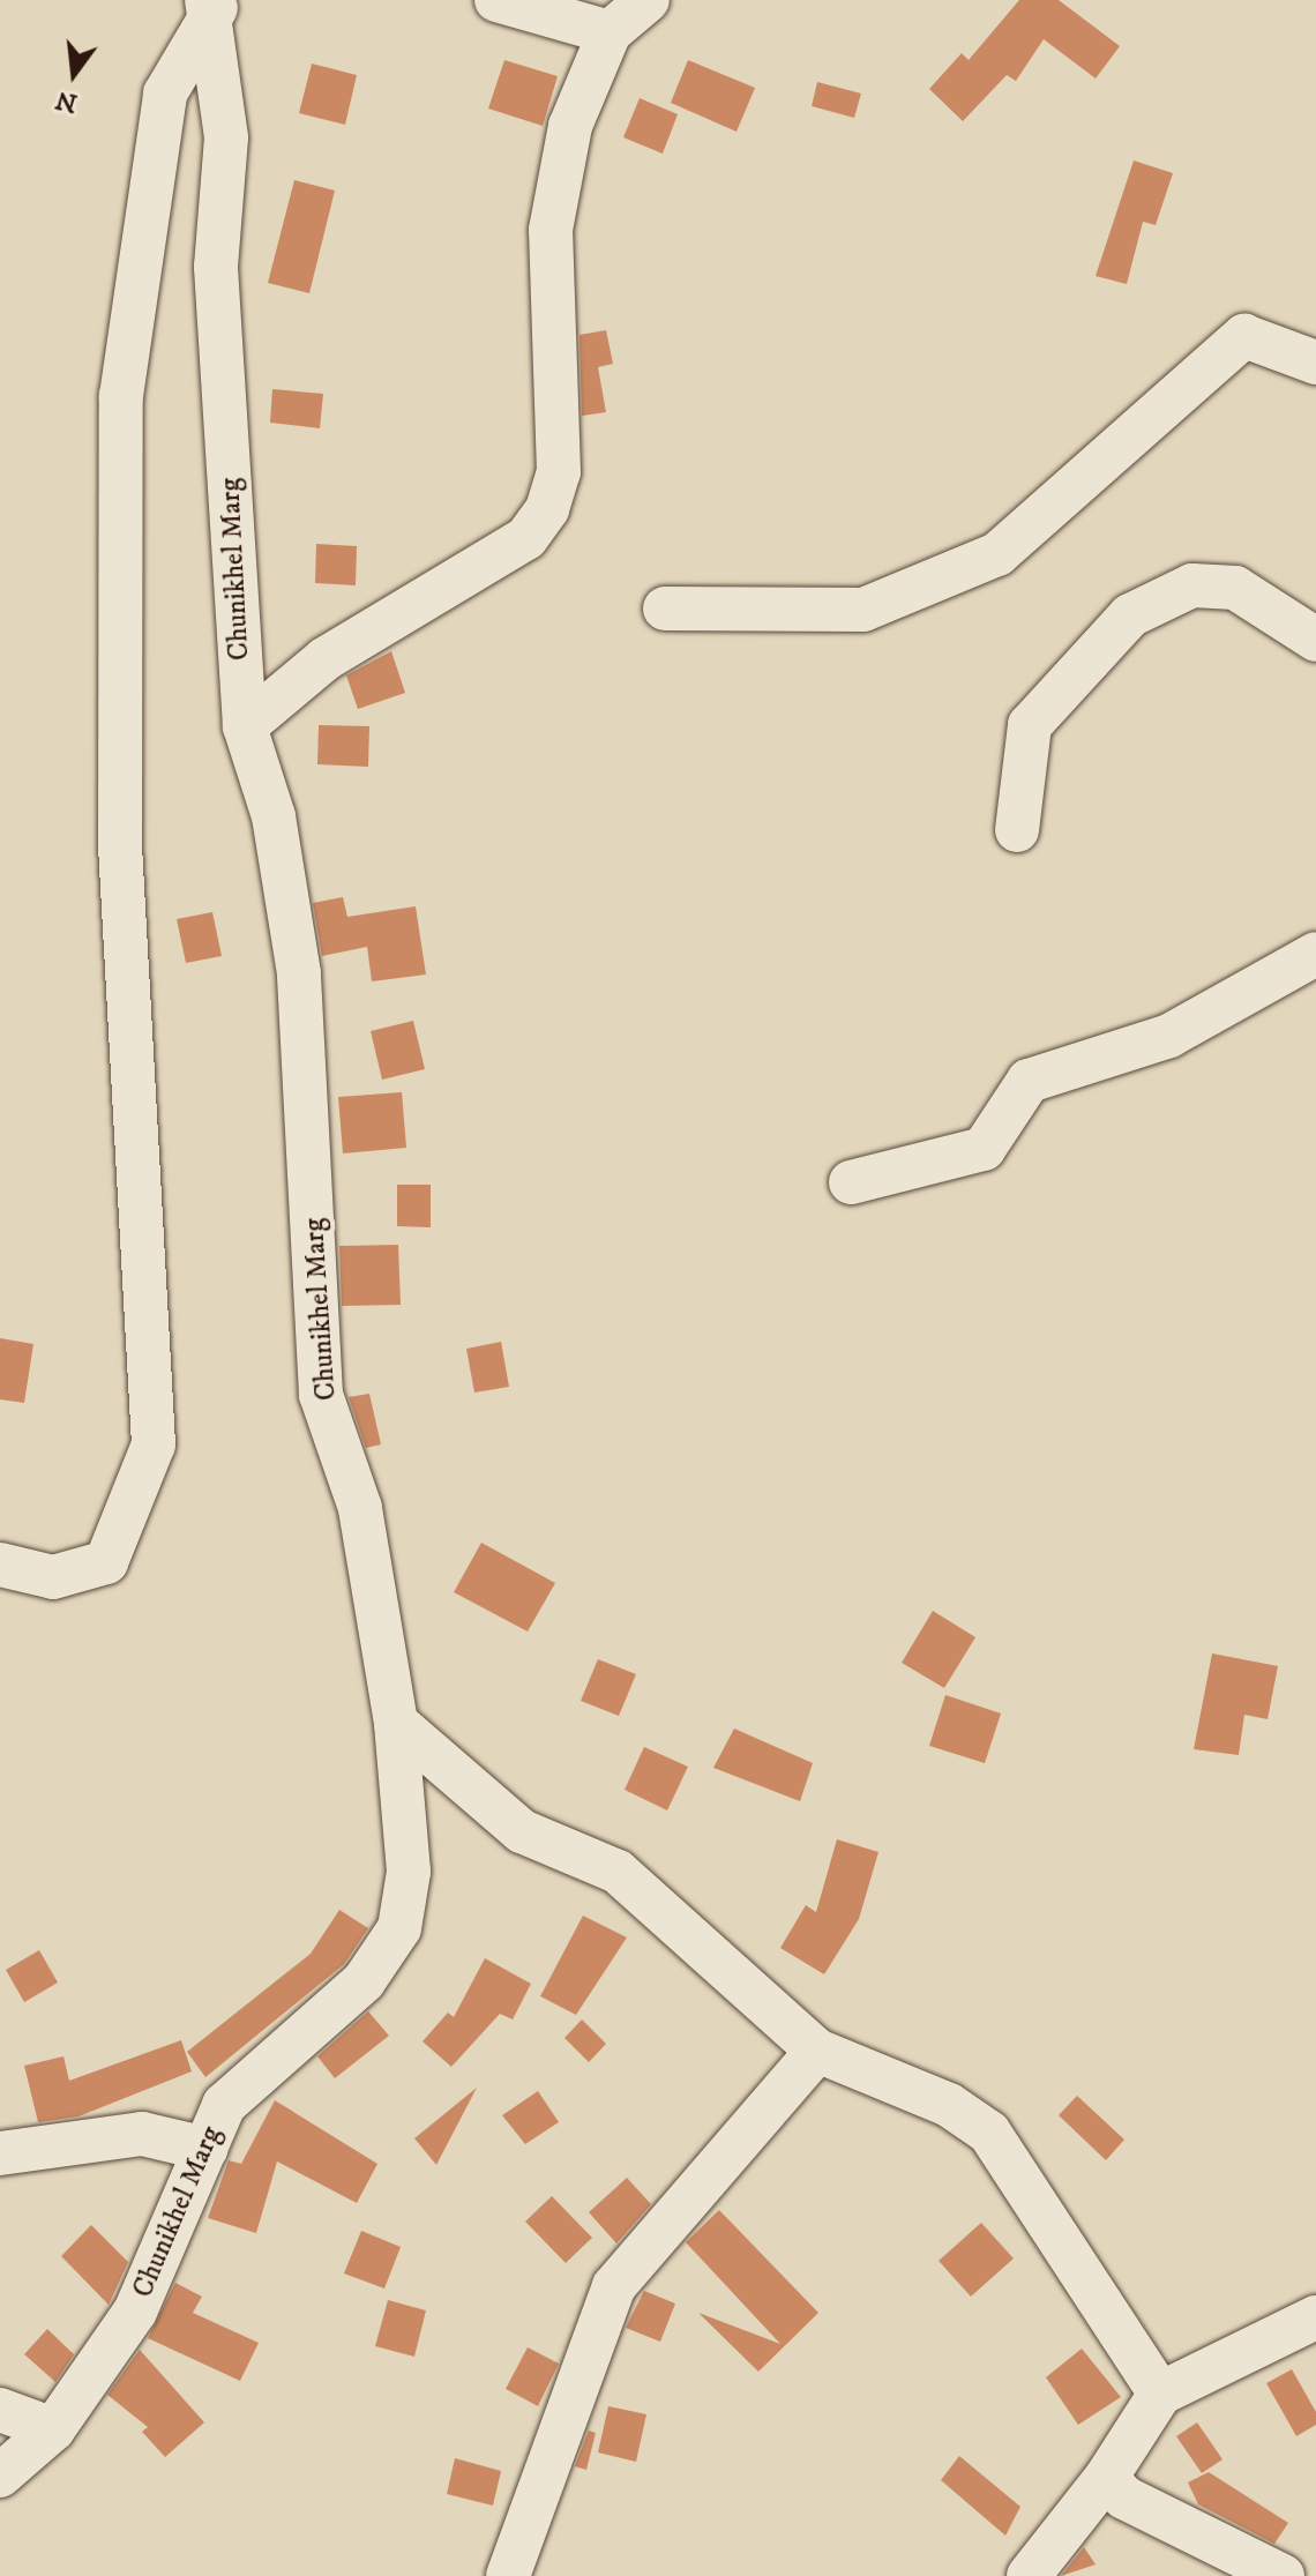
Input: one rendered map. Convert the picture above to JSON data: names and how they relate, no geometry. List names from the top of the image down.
{
  "streets": {
    "street": ["Chunikhel Marg"]
  },
  "north": "bottom"
}
